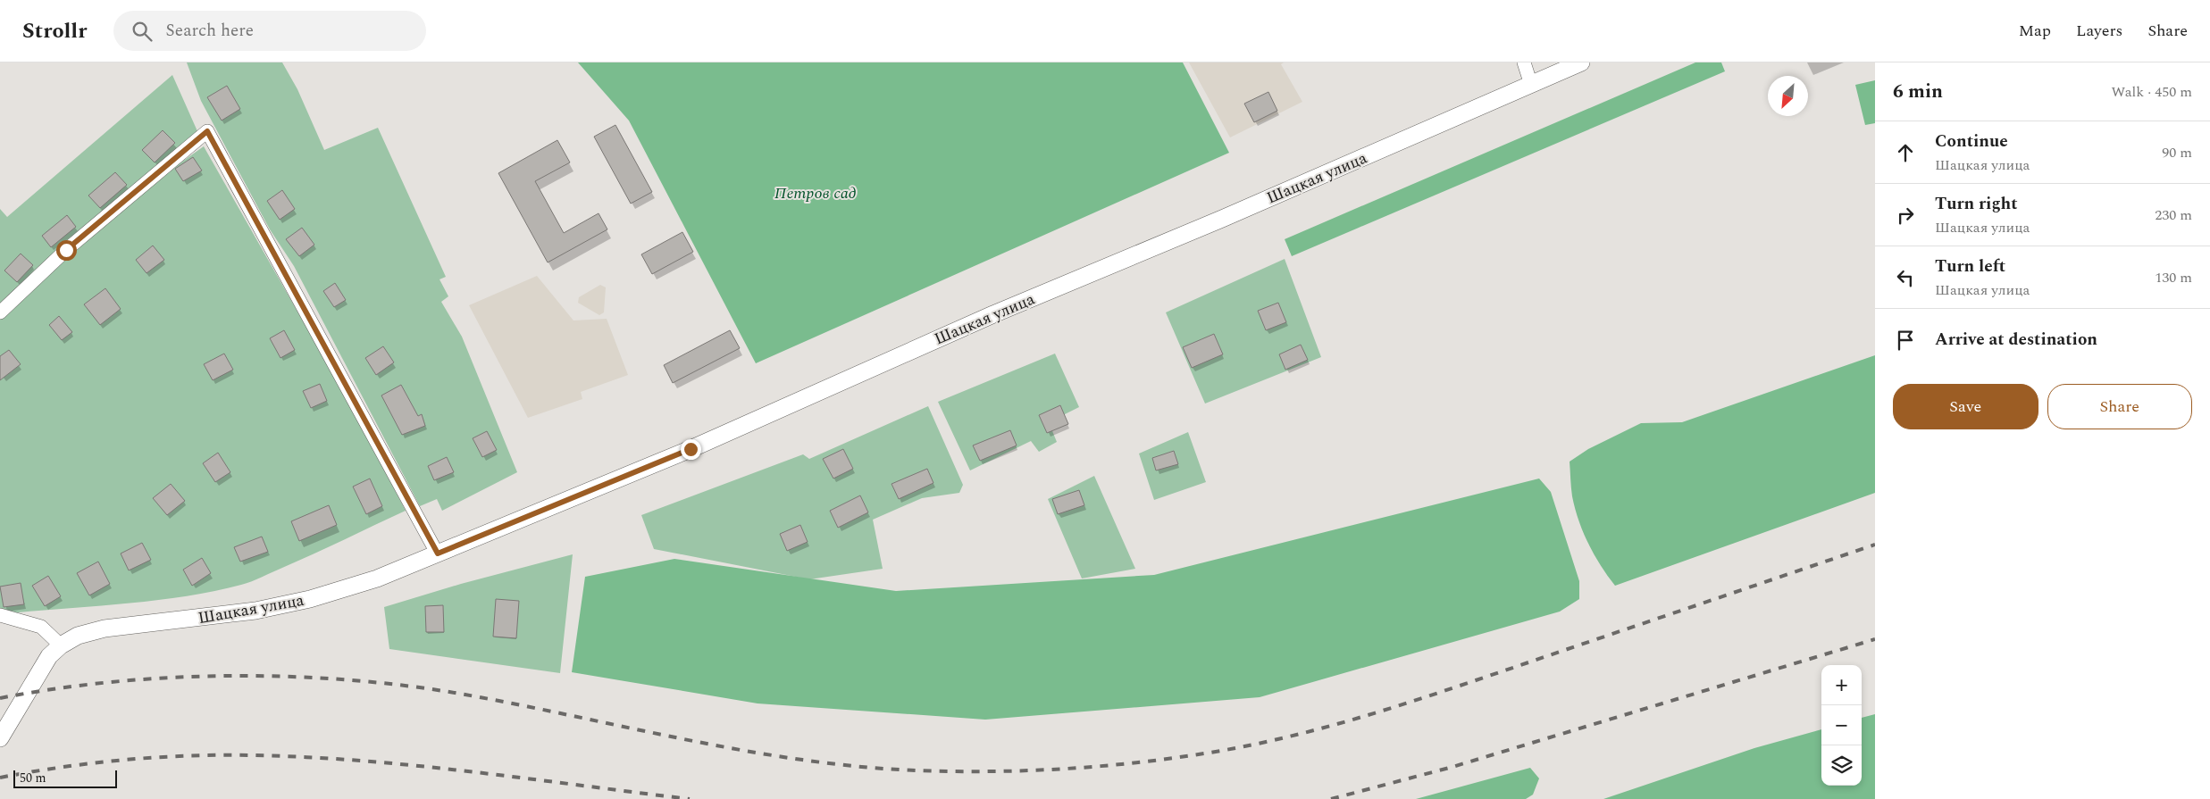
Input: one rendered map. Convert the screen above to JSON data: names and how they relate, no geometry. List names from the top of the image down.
{
  "streets": {
    "main road": ["Шацкая улица"]
  },
  "parks": ["Петров сад"],
  "scale_bar": "50 m",
  "north": "bottom left",
  "page": {
    "header": "Strollr",
    "search": "Search here",
    "nav": ["Map", "Layers", "Share"],
    "heading": ["6 min", "Walk · 450 m"],
    "list": [
      ["Continue", "Шацкая улица", "90 m"],
      ["Turn right", "Шацкая улица", "230 m"],
      ["Turn left", "Шацкая улица", "130 m"],
      "Arrive at destination"
    ],
    "buttons": ["Save", "Share"],
    "map_buttons": ["+", "−"],
    "scale": "50 m"
  }
}
